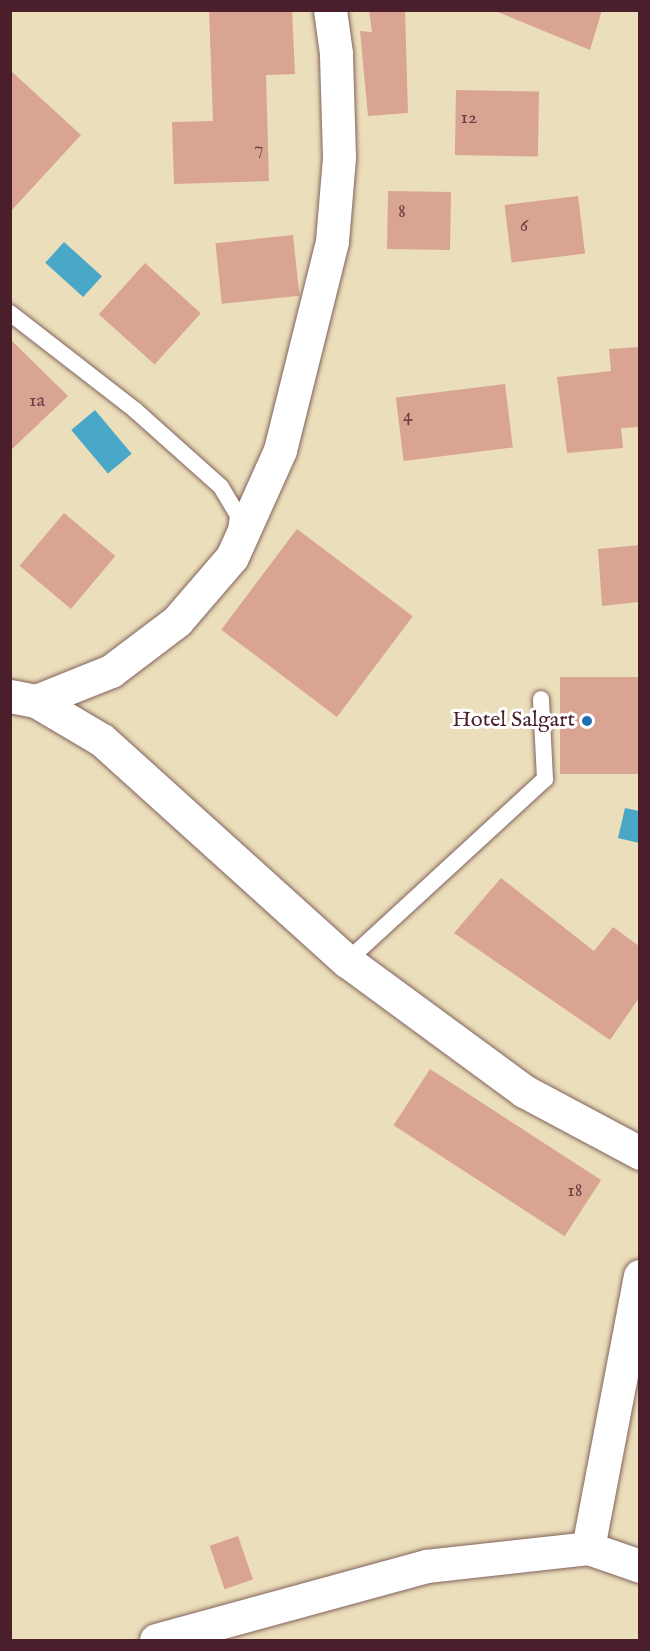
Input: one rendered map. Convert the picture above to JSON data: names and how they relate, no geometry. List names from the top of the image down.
{
  "places": ["Hotel Salgart"],
  "house_numbers": [
    "12",
    "7",
    "8",
    "6",
    "1a",
    "4",
    "18"
  ]
}
